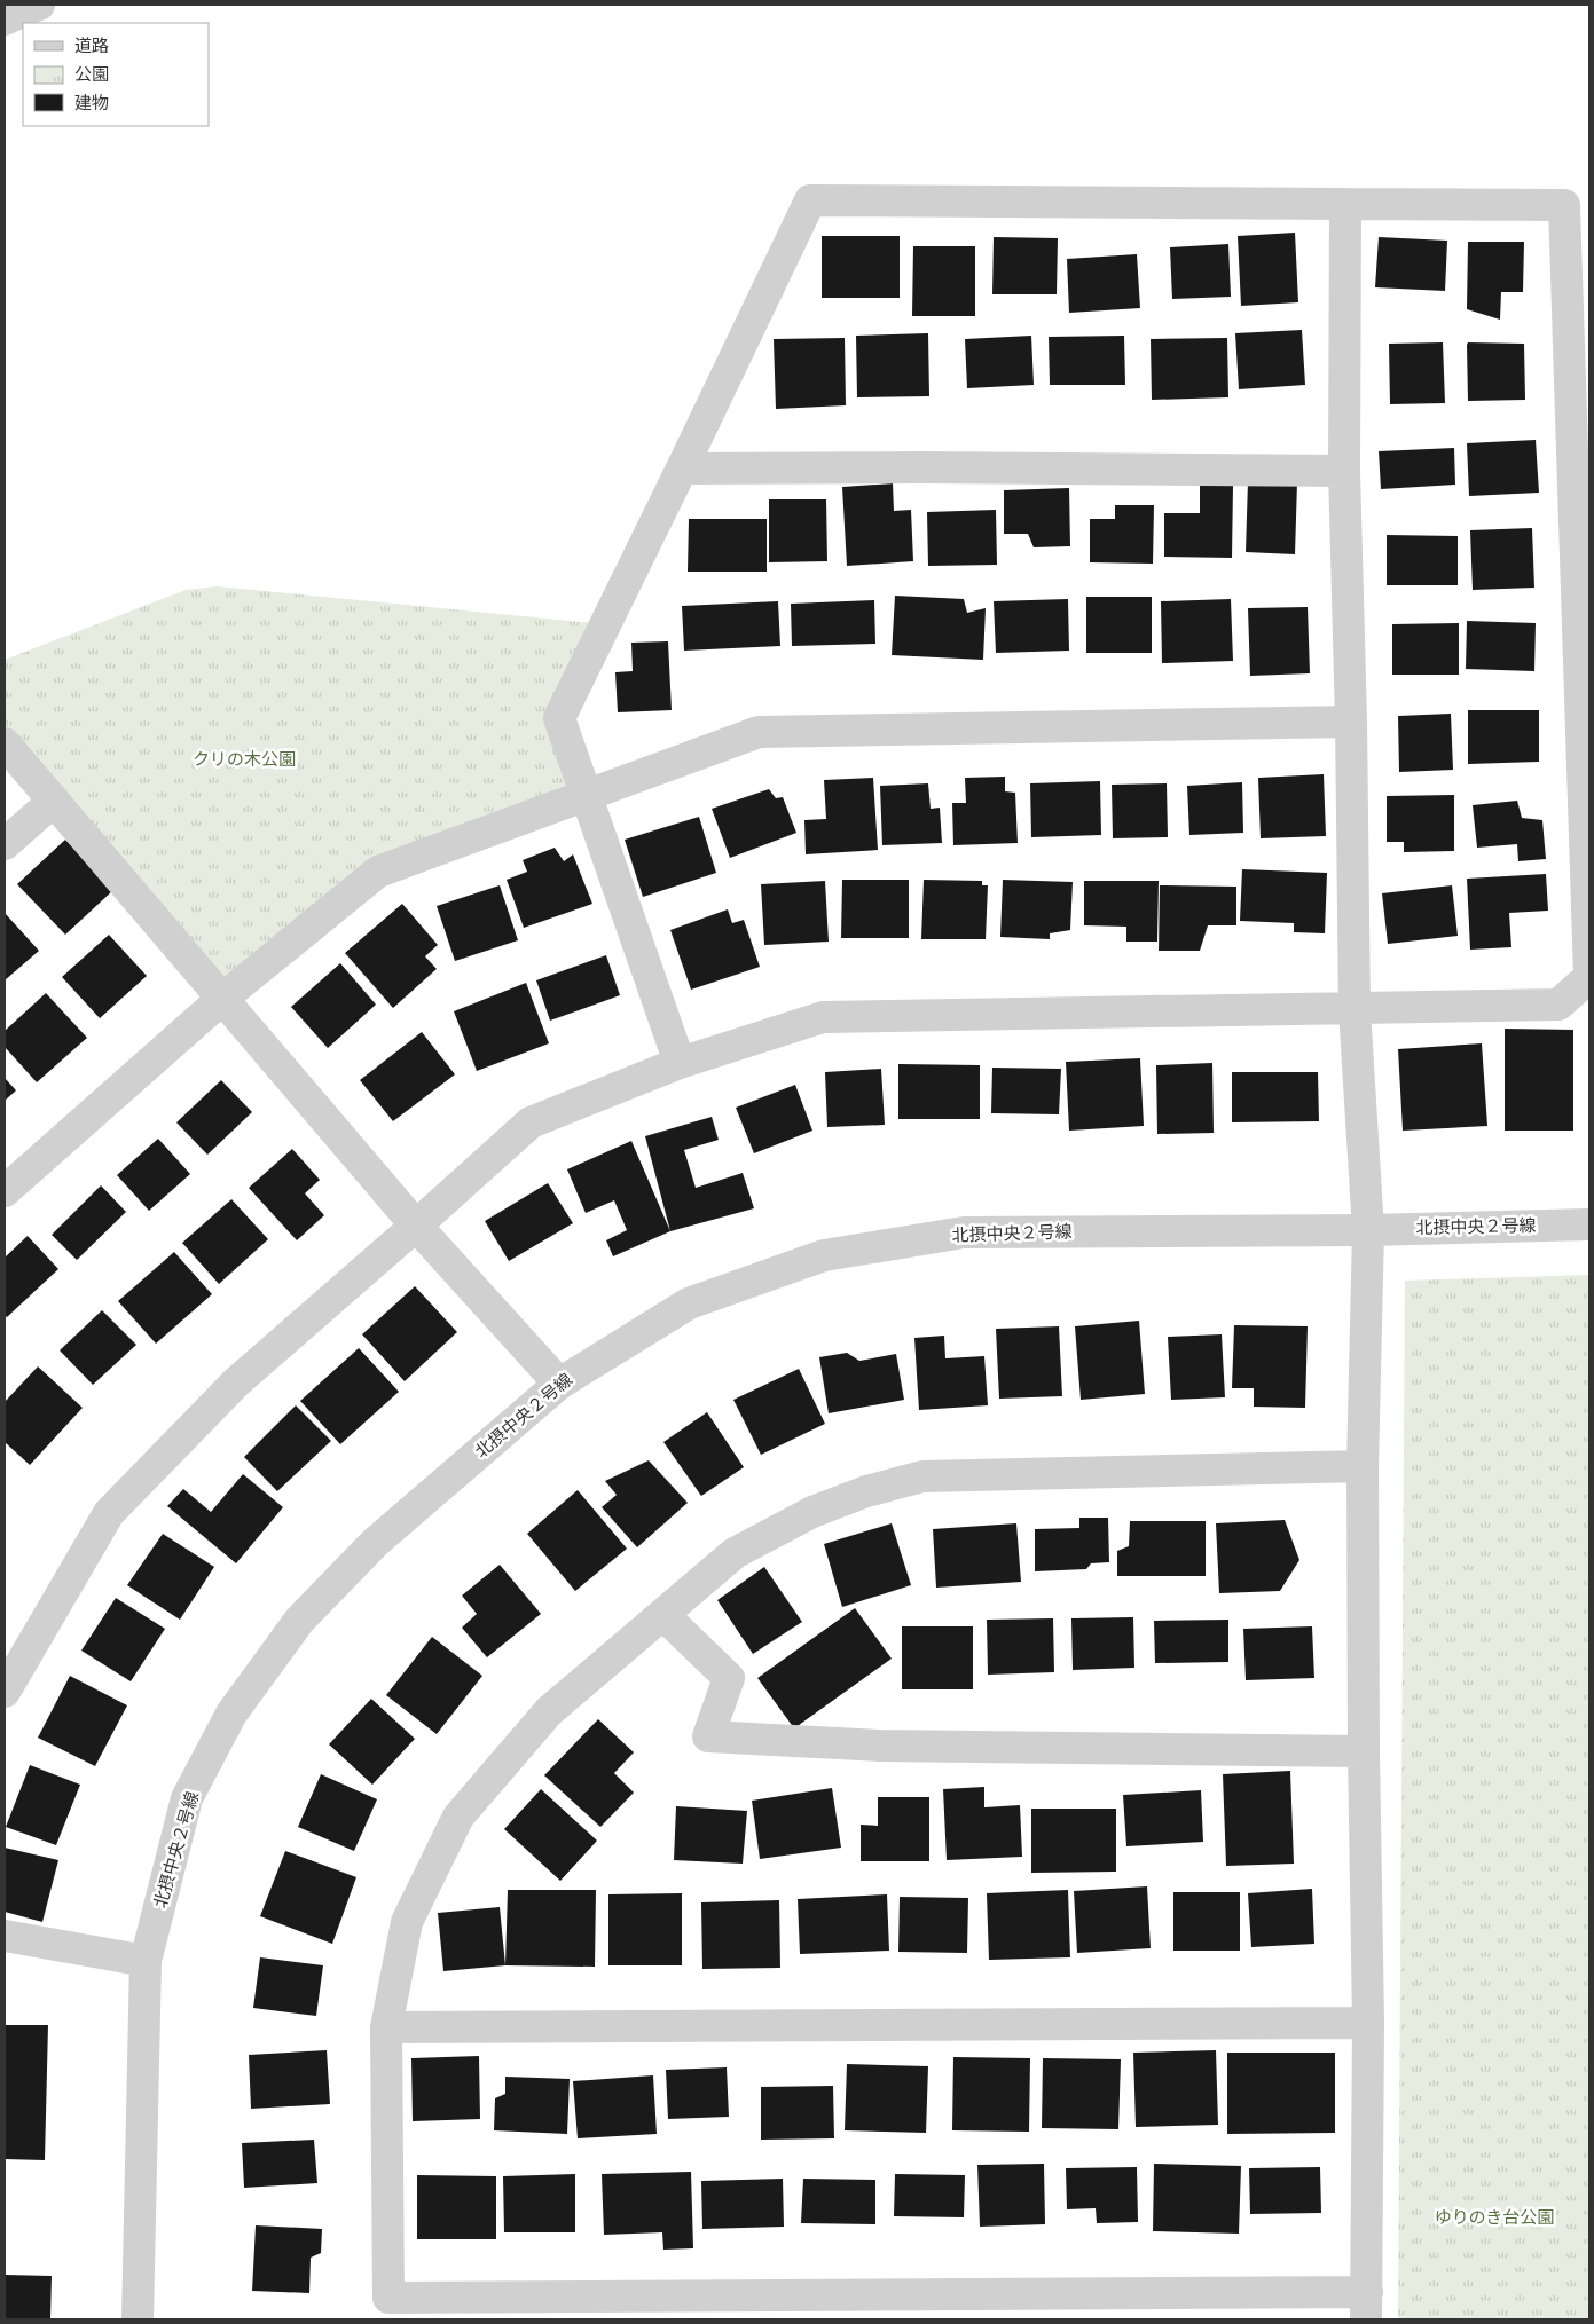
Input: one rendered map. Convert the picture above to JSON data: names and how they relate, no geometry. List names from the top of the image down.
{
  "streets": {
    "street": ["北摂中央２号線"]
  },
  "parks": ["クリの木公園", "ゆりのき台公園"],
  "legend": ["道路", "公園", "建物"]
}
